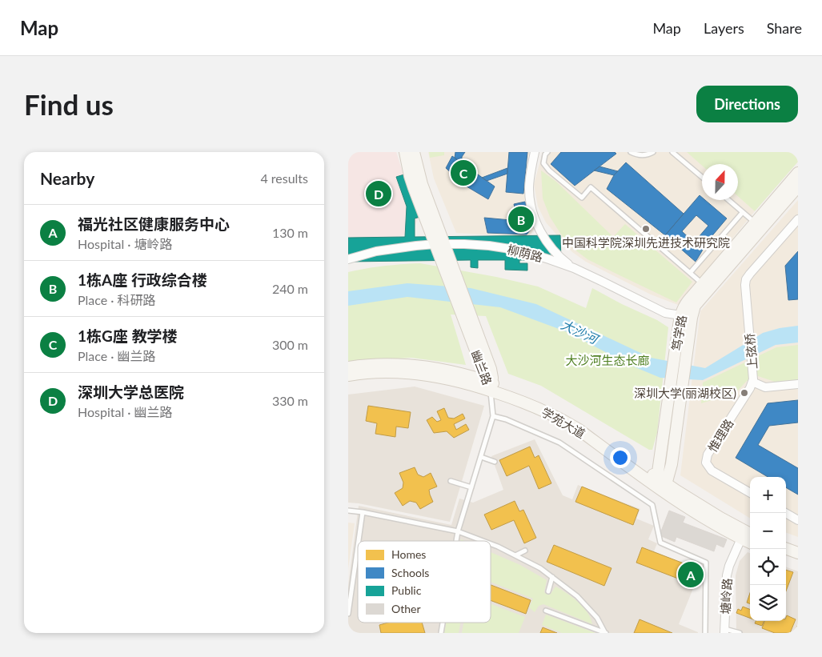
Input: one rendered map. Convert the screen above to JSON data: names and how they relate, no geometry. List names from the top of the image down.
{
  "streets": {
    "street": [
      "柳荫路",
      "笃学路",
      "上弦桥",
      "幽兰路",
      "学苑大道",
      "惟理路",
      "塘岭路"
    ]
  },
  "crossings": [
    ["柳荫路", "笃学路"],
    ["柳荫路", "幽兰路"],
    ["笃学路", "学苑大道"],
    ["上弦桥", "惟理路"],
    ["幽兰路", "学苑大道"],
    ["学苑大道", "塘岭路"]
  ],
  "water": ["大沙河"],
  "parks": ["大沙河生态长廊"],
  "places": ["中国科学院深圳先进技术研究院", "深圳大学(丽湖校区)"],
  "legend": [
    "Homes",
    "Schools",
    "Public",
    "Other"
  ],
  "north": "top",
  "page": {
    "header": "Map",
    "nav": ["Map", "Layers", "Share"],
    "buttons": "Directions",
    "title": "Find us",
    "heading": ["Nearby", "4 results"],
    "pins": [
      "C",
      "D",
      "B",
      "A"
    ],
    "list": [
      {
        "mark": "A",
        "name": "福光社区健康服务中心",
        "note": "Hospital · 塘岭路",
        "value": "130 m"
      },
      {
        "mark": "B",
        "name": "1栋A座 行政综合楼",
        "note": "Place · 科研路",
        "value": "240 m"
      },
      {
        "mark": "C",
        "name": "1栋G座 教学楼",
        "note": "Place · 幽兰路",
        "value": "300 m"
      },
      {
        "mark": "D",
        "name": "深圳大学总医院",
        "note": "Hospital · 幽兰路",
        "value": "330 m"
      }
    ],
    "map_buttons": ["+", "−"]
  }
}
